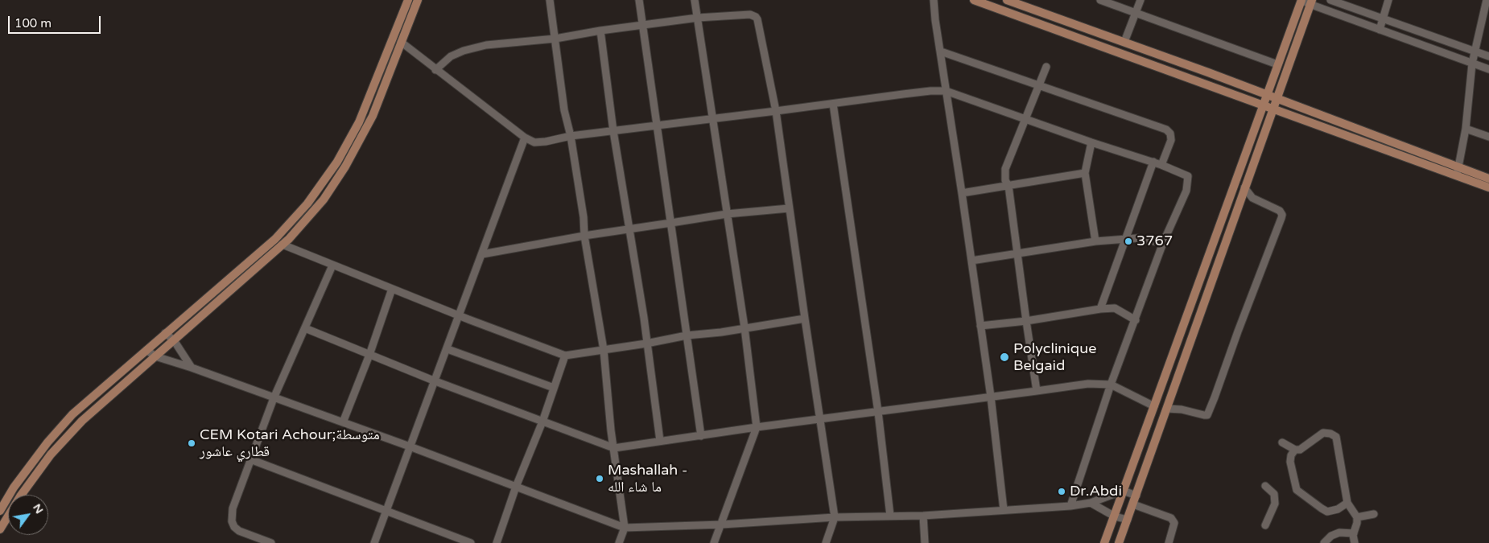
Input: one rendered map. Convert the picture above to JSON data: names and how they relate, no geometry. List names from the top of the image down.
{
  "places": [
    "3767",
    "Polyclinique Belgaid",
    "CEM Kotari Achour;متوسطة قطاري عاشور",
    "Mashallah - ما شاء الله",
    "Dr.Abdi"
  ],
  "scale_bar": "100 m",
  "north": "top right"
}
